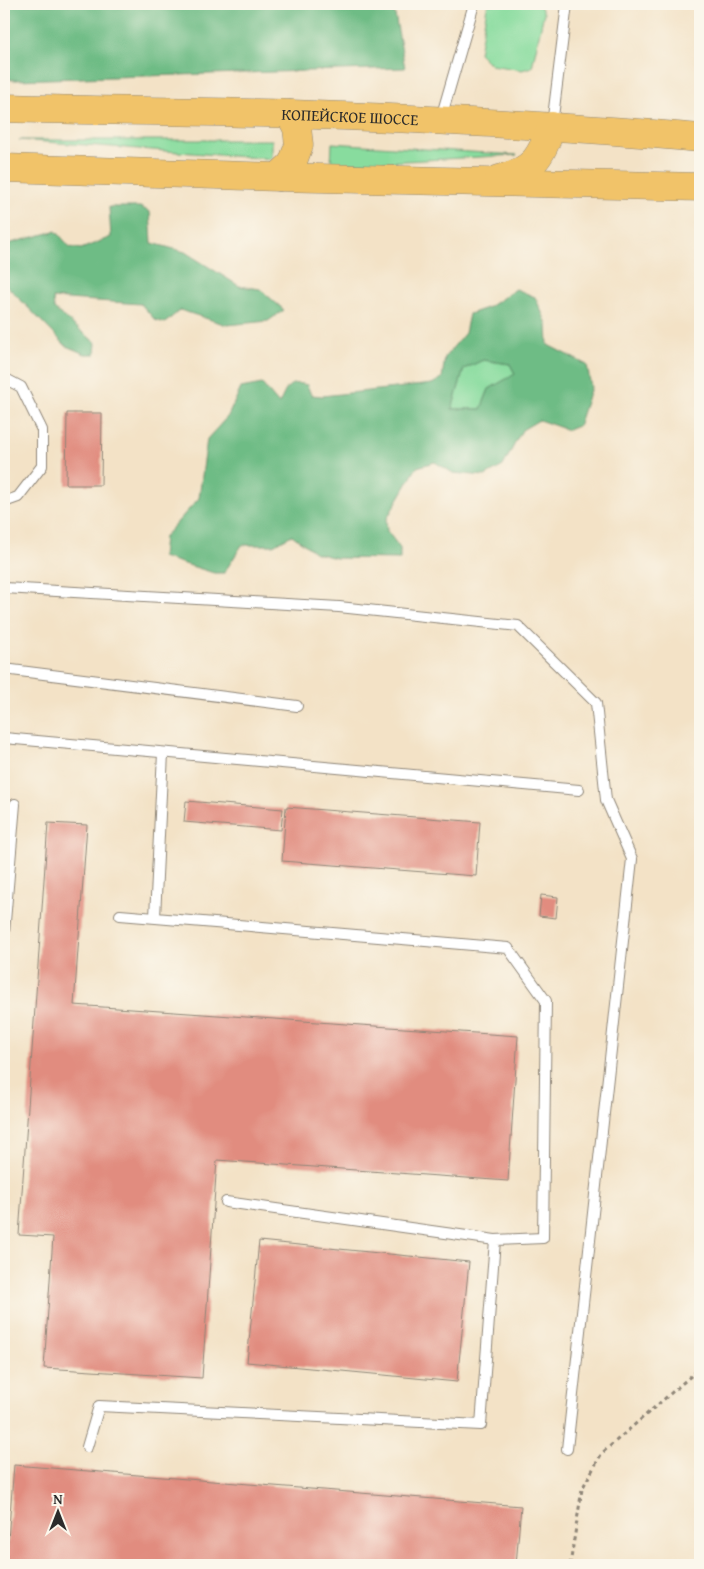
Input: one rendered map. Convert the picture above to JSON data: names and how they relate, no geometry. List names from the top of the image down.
{
  "streets": {
    "main road": ["КОПЕЙСКОЕ ШОССЕ"]
  },
  "north": "top"
}
